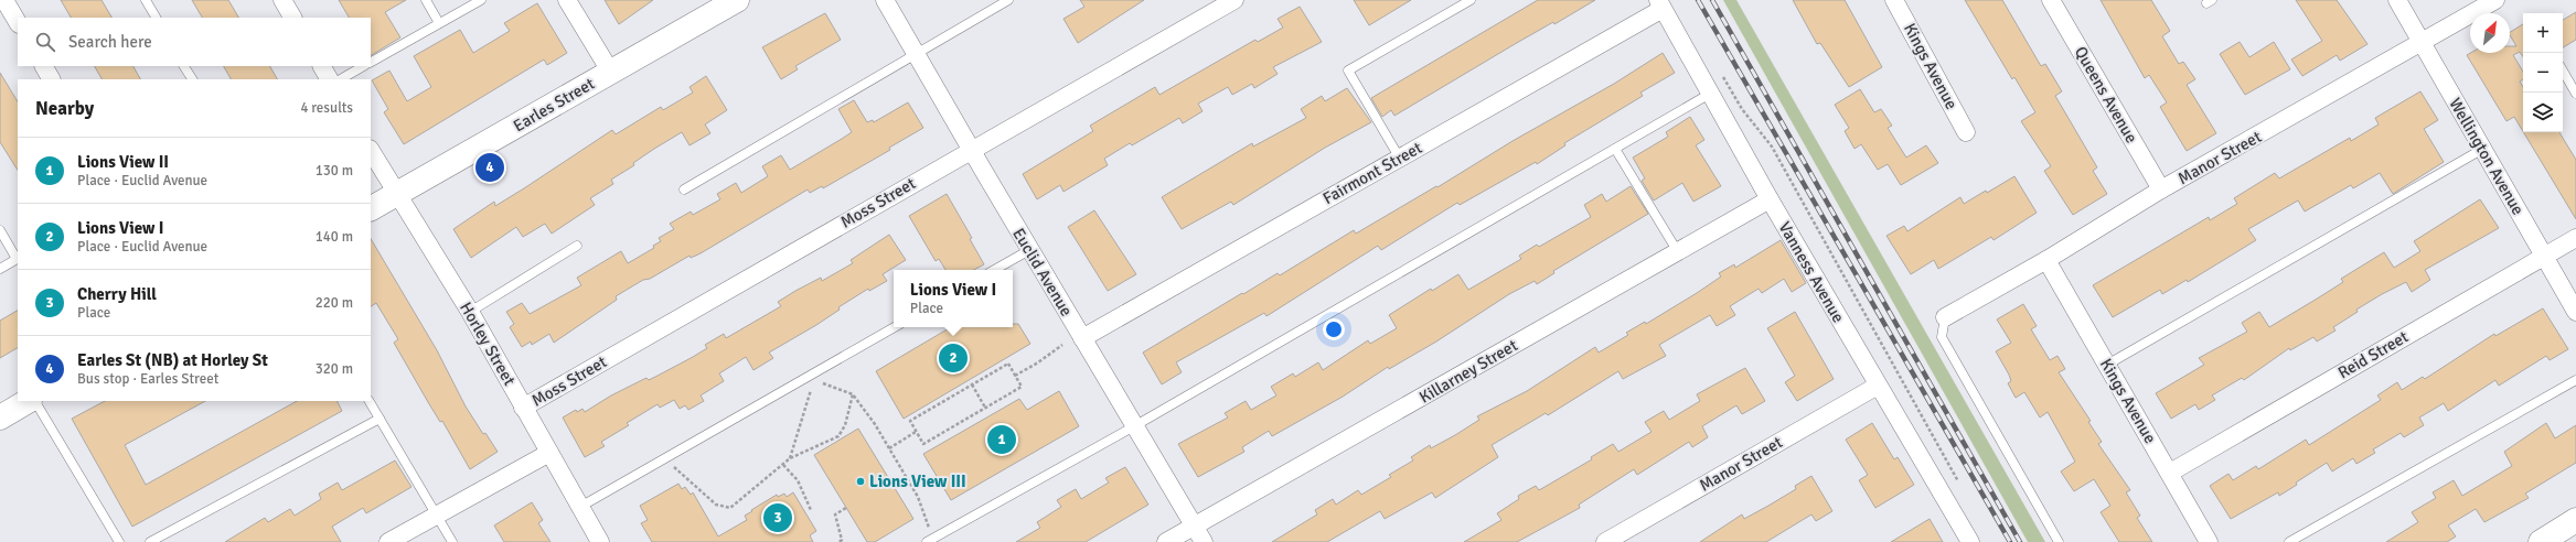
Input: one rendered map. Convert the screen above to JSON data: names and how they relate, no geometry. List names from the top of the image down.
{
  "streets": {
    "street": [
      "Kings Avenue",
      "Queens Avenue",
      "Earles Street",
      "Wellington Avenue",
      "Manor Street",
      "Fairmont Street",
      "Moss Street",
      "Euclid Avenue",
      "Vanness Avenue",
      "Horley Street",
      "Reid Street",
      "Killarney Street"
    ]
  },
  "crossings": [
    ["Kings Avenue", "Manor Street"],
    ["Kings Avenue", "Reid Street"],
    ["Queens Avenue", "Manor Street"],
    ["Earles Street", "Horley Street"],
    ["Wellington Avenue", "Manor Street"],
    ["Wellington Avenue", "Reid Street"],
    ["Manor Street", "Vanness Avenue"],
    ["Fairmont Street", "Euclid Avenue"],
    ["Fairmont Street", "Vanness Avenue"],
    ["Moss Street", "Euclid Avenue"],
    ["Moss Street", "Horley Street"],
    ["Euclid Avenue", "Killarney Street"],
    ["Vanness Avenue", "Killarney Street"]
  ],
  "places": ["Lions View III"],
  "north": "top right",
  "page": {
    "map_buttons": ["+", "−"],
    "search": "Search here",
    "heading": ["Nearby", "4 results"],
    "list": [
      {
        "mark": "1",
        "name": "Lions View II",
        "note": "Place · Euclid Avenue",
        "value": "130 m"
      },
      {
        "mark": "2",
        "name": "Lions View I",
        "note": "Place · Euclid Avenue",
        "value": "140 m"
      },
      {
        "mark": "3",
        "name": "Cherry Hill",
        "note": "Place",
        "value": "220 m"
      },
      {
        "mark": "4",
        "name": "Earles St (NB) at Horley St",
        "note": "Bus stop · Earles Street",
        "value": "320 m"
      }
    ],
    "pins": [
      "4",
      "2",
      "1",
      "3"
    ],
    "popup": ["Lions View I", "Place"]
  }
}
